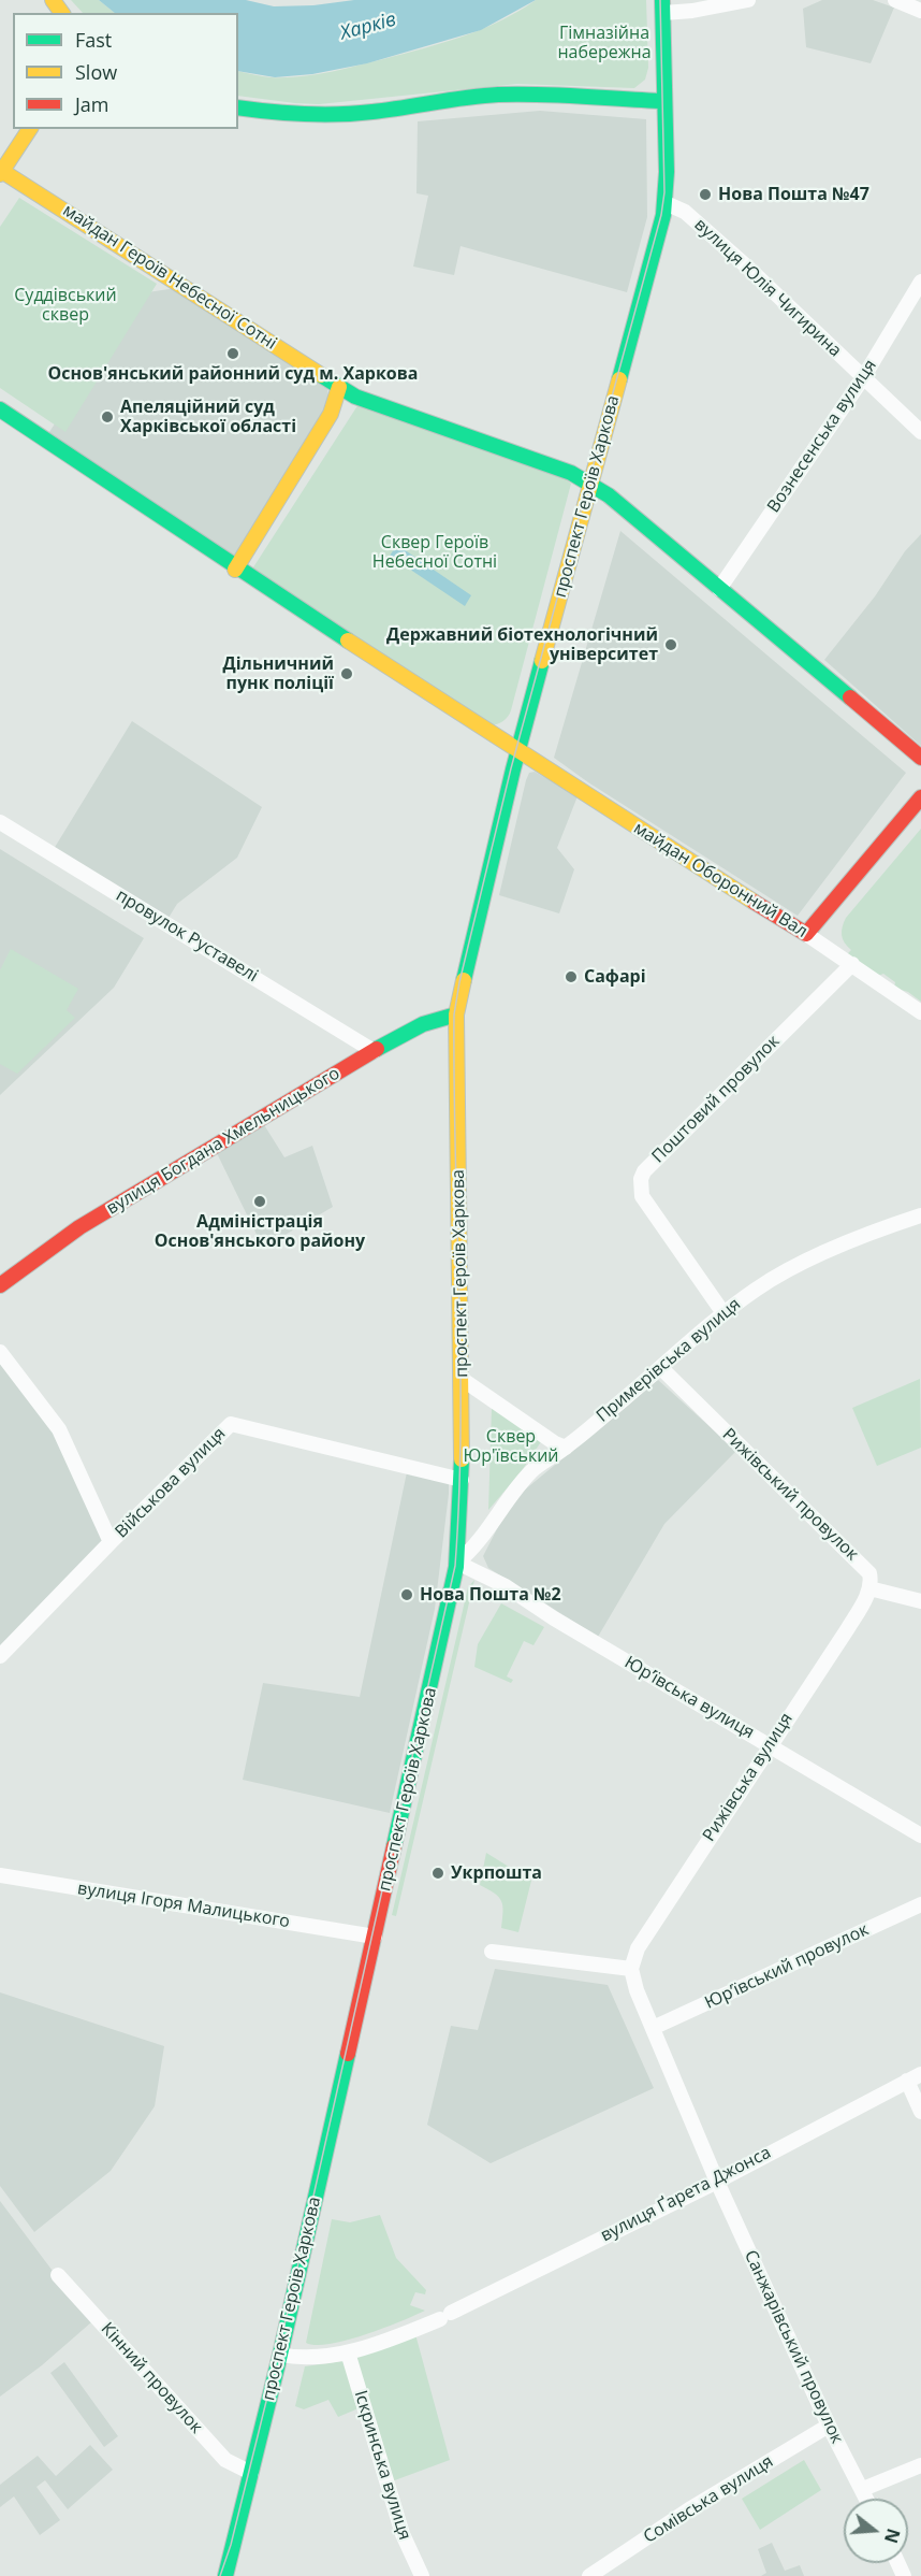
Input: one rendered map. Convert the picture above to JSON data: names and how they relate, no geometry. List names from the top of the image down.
{
  "streets": {
    "main road": [
      "майдан Героїв Небесної Сотні",
      "проспект Героїв Харкова",
      "майдан Оборонний Вал",
      "вулиця Богдана Хмельницького"
    ],
    "street": [
      "вулиця Юлія Чигирина",
      "Вознесенська вулиця",
      "провулок Руставелі",
      "Поштовий провулок",
      "Примерівська вулиця",
      "Військова вулиця",
      "Рижівський провулок",
      "Юр’ївська вулиця",
      "Рижівська вулиця",
      "вулиця Ігоря Малицького",
      "Юр’ївський провулок",
      "вулиця Ґарета Джонса",
      "Санжарівський провулок",
      "Кінний провулок",
      "Іскринська вулиця",
      "Сомівська вулиця"
    ]
  },
  "crossings": [
    ["майдан Героїв Небесної Сотні", "проспект Героїв Харкова"],
    ["вулиця Юлія Чигирина", "Вознесенська вулиця"],
    ["вулиця Юлія Чигирина", "проспект Героїв Харкова"],
    ["проспект Героїв Харкова", "майдан Оборонний Вал"],
    ["проспект Героїв Харкова", "вулиця Богдана Хмельницького"],
    ["проспект Героїв Харкова", "Примерівська вулиця"],
    ["проспект Героїв Харкова", "Військова вулиця"],
    ["проспект Героїв Харкова", "Юр’ївська вулиця"],
    ["проспект Героїв Харкова", "вулиця Ігоря Малицького"],
    ["проспект Героїв Харкова", "вулиця Ґарета Джонса"],
    ["проспект Героїв Харкова", "Кінний провулок"],
    ["майдан Оборонний Вал", "Поштовий провулок"],
    ["провулок Руставелі", "вулиця Богдана Хмельницького"],
    ["Поштовий провулок", "Примерівська вулиця"],
    ["Примерівська вулиця", "Рижівський провулок"],
    ["Примерівська вулиця", "Юр’ївська вулиця"],
    ["Рижівський провулок", "Рижівська вулиця"],
    ["Юр’ївська вулиця", "Рижівська вулиця"],
    ["вулиця Ґарета Джонса", "Санжарівський провулок"],
    ["вулиця Ґарета Джонса", "Іскринська вулиця"],
    ["Санжарівський провулок", "Сомівська вулиця"]
  ],
  "water": ["Харків"],
  "parks": [
    "Гімназійна набережна",
    "Суддівський сквер",
    "Сквер Героїв Небесної Сотні",
    "Сквер Юр'ївський"
  ],
  "places": [
    "Нова Пошта №47",
    "Основ'янський районний суд м. Харкова",
    "Апеляційний суд Харківської області",
    "Державний біотехнологічний університет",
    "Дільничний пунк поліції",
    "Сафарі",
    "Адміністрація Основ'янського району",
    "Нова Пошта №2",
    "Укрпошта"
  ],
  "legend": ["Fast", "Slow", "Jam"],
  "north": "right"
}
